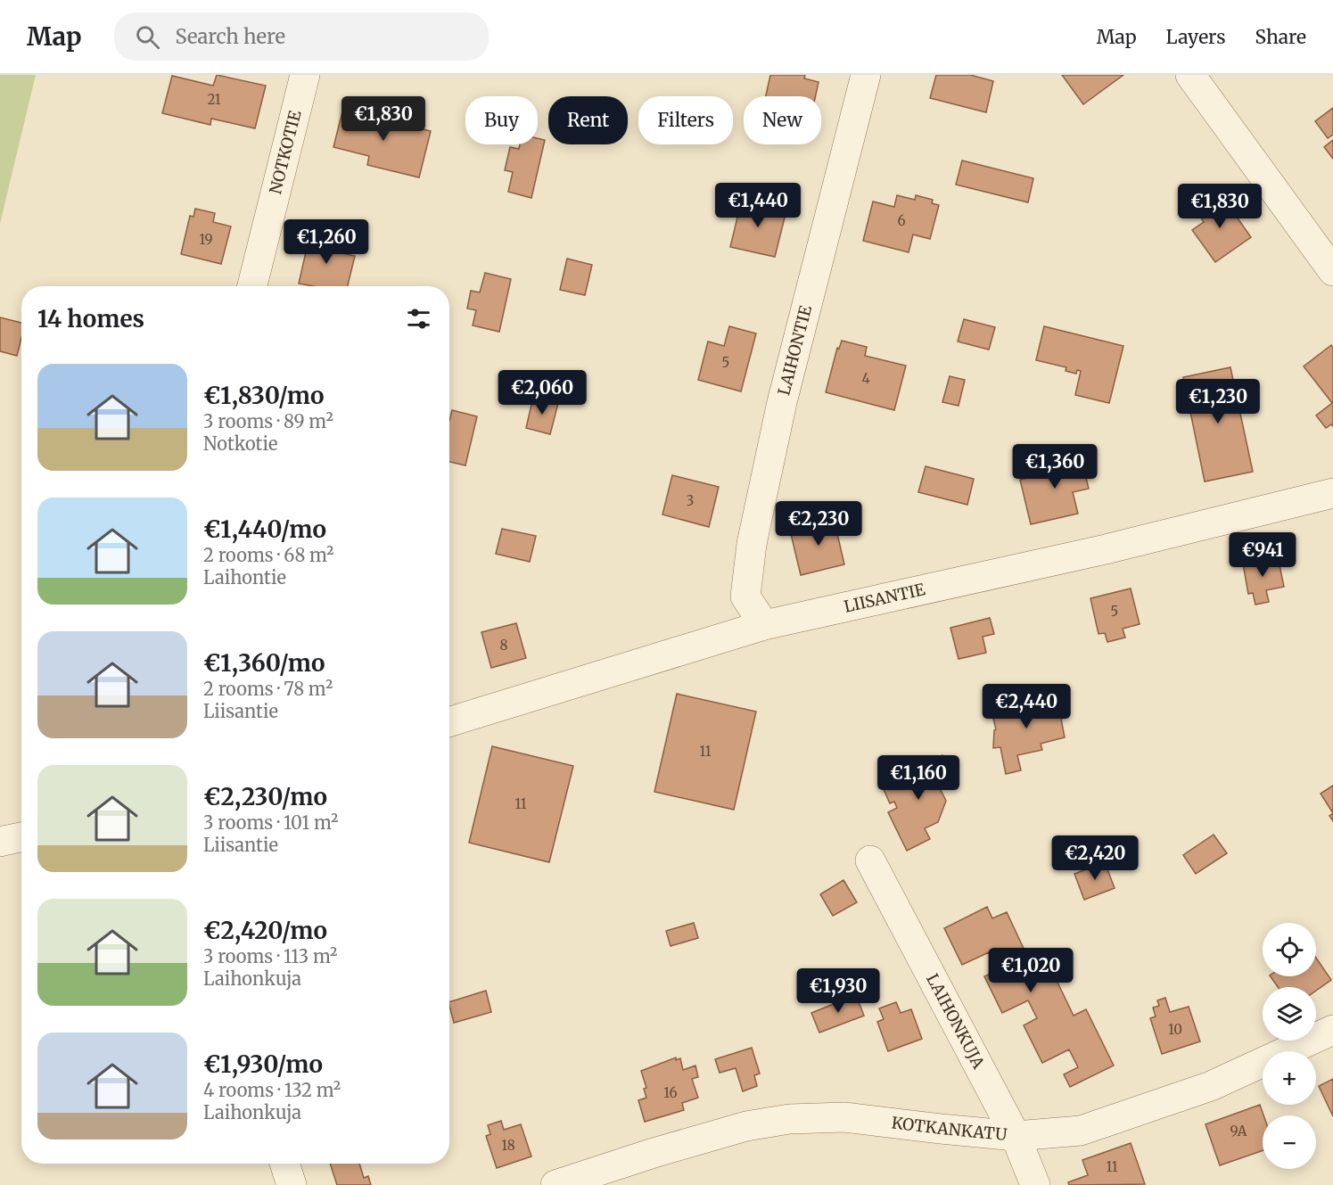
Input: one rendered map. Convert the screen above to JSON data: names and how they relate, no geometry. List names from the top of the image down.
{
  "streets": {
    "street": [
      "NOTKOTIE",
      "LAIHONTIE",
      "LIISANTIE",
      "LAIHONKUJA",
      "KOTKANKATU"
    ]
  },
  "crossings": [
    ["LAIHONTIE", "LIISANTIE"],
    ["LAIHONKUJA", "KOTKANKATU"]
  ],
  "house_numbers": [
    "21",
    "6",
    "19",
    "5",
    "4",
    "3",
    "5",
    "8",
    "11",
    "11",
    "10",
    "16",
    "9A",
    "18",
    "11"
  ],
  "page": {
    "header": "Map",
    "search": "Search here",
    "nav": ["Map", "Layers", "Share"],
    "price": [
      "€1,830",
      "€1,440",
      "€1,830",
      "€1,260",
      "€2,060",
      "€1,230",
      "€1,360",
      "€2,230",
      "€941",
      "€2,440",
      "€1,160",
      "€2,420",
      "€1,020",
      "€1,930"
    ],
    "chip": [
      "Buy",
      "Rent",
      "Filters",
      "New"
    ],
    "heading": "14 homes",
    "list": [
      {
        "name": "€1,830/mo",
        "note": "3 rooms · 89 m² · Notkotie"
      },
      {
        "name": "€1,440/mo",
        "note": "2 rooms · 68 m² · Laihontie"
      },
      {
        "name": "€1,360/mo",
        "note": "2 rooms · 78 m² · Liisantie"
      },
      {
        "name": "€2,230/mo",
        "note": "3 rooms · 101 m² · Liisantie"
      },
      {
        "name": "€2,420/mo",
        "note": "3 rooms · 113 m² · Laihonkuja"
      },
      {
        "name": "€1,930/mo",
        "note": "4 rooms · 132 m² · Laihonkuja"
      }
    ],
    "map_buttons": ["+", "−"]
  }
}
